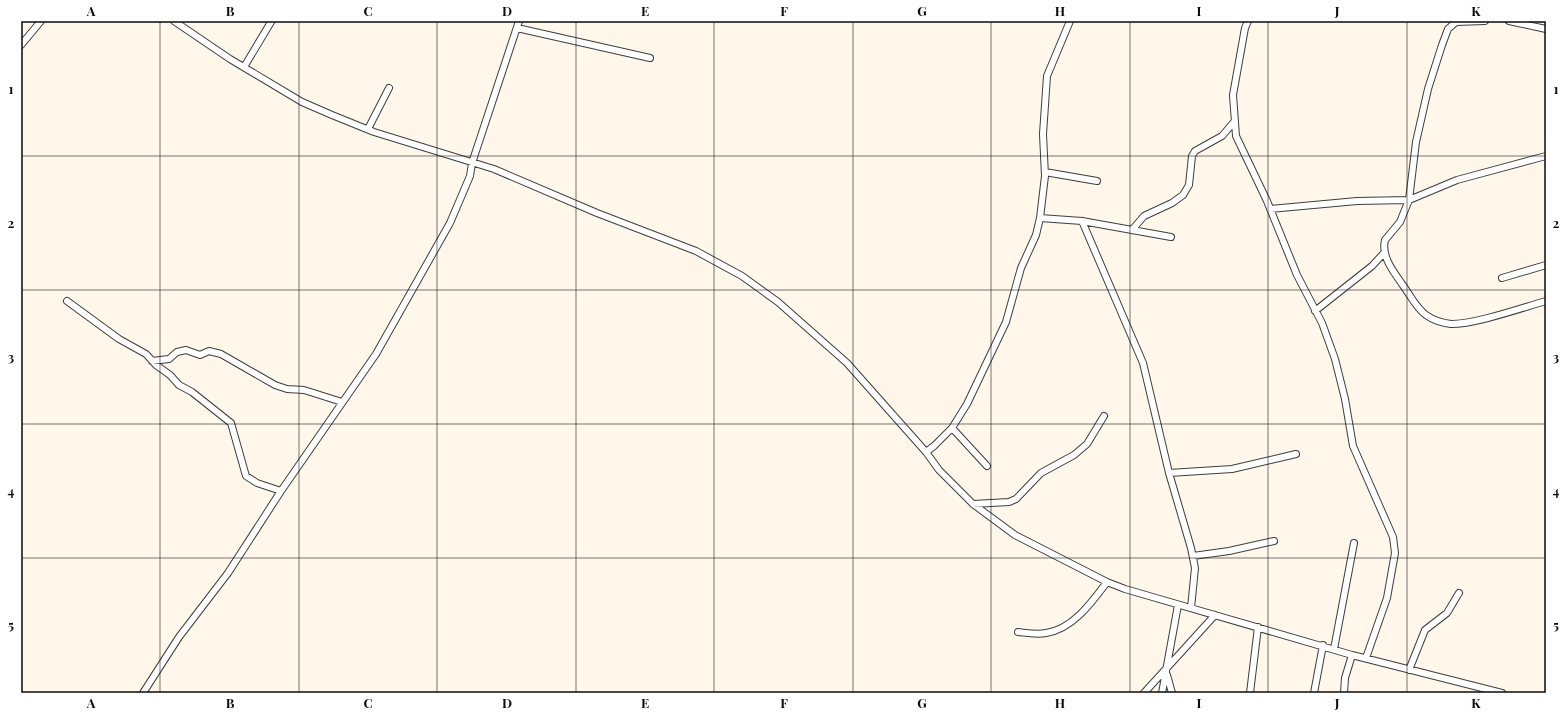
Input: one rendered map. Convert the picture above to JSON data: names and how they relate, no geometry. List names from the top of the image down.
{
  "grid": {
    "columns": [
      "A",
      "B",
      "C",
      "D",
      "E",
      "F",
      "G",
      "H",
      "I",
      "J",
      "K"
    ],
    "rows": [
      "1",
      "2",
      "3",
      "4",
      "5"
    ]
  }
}
